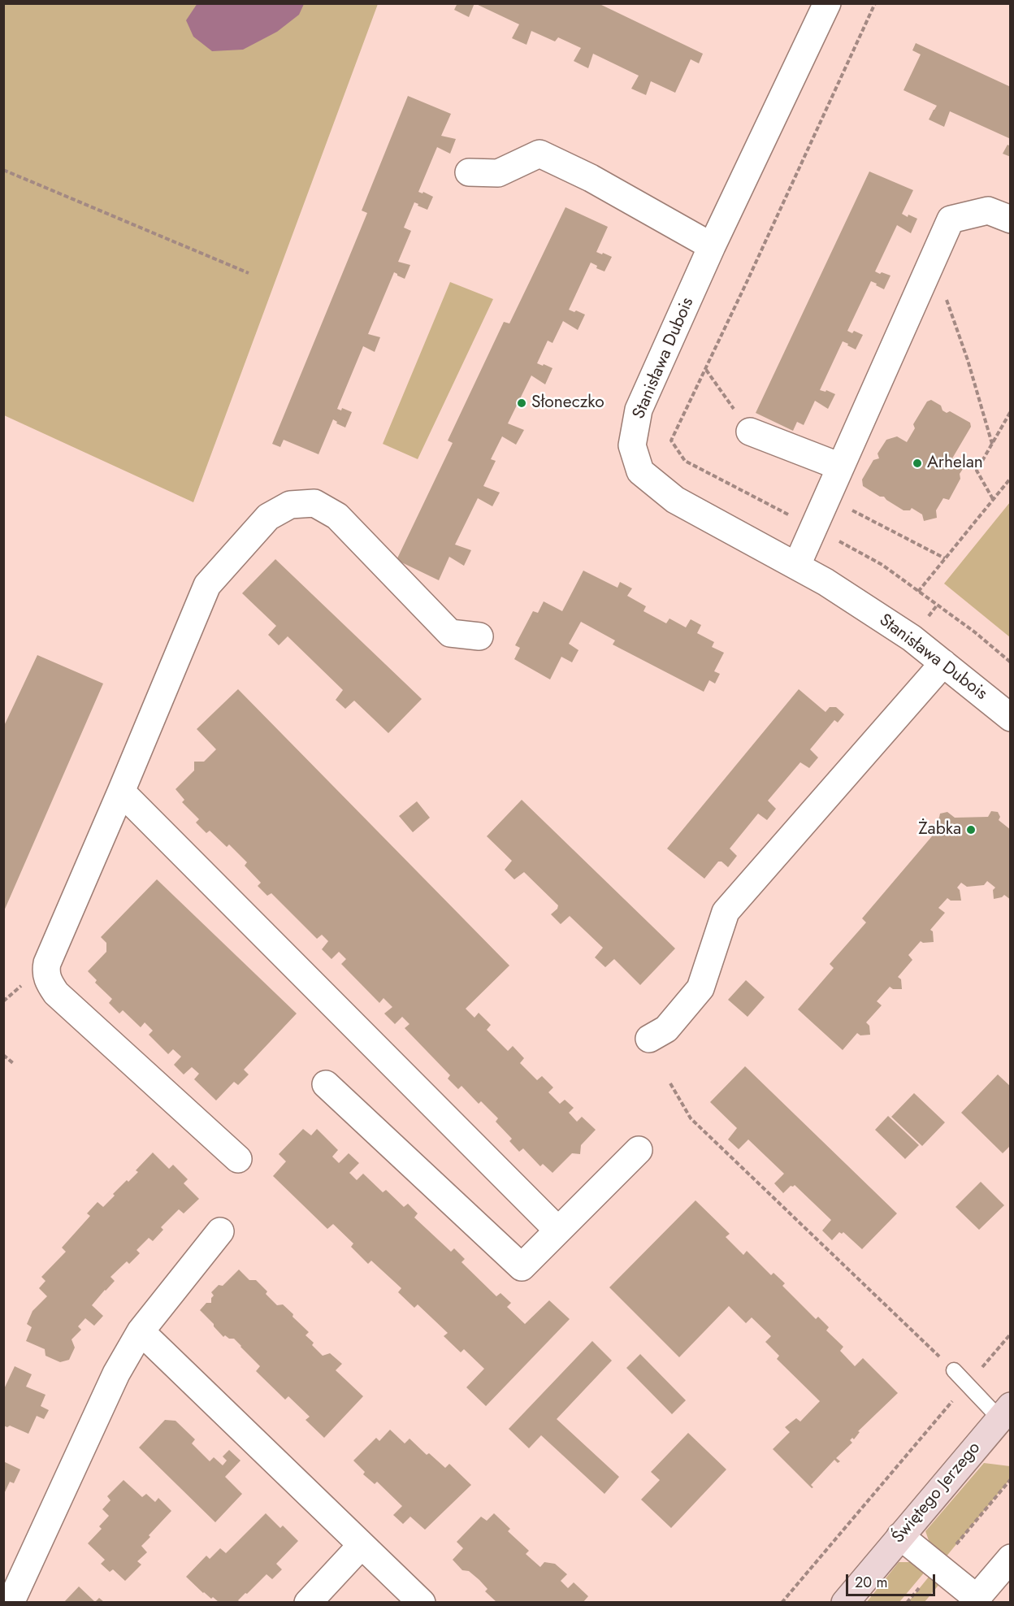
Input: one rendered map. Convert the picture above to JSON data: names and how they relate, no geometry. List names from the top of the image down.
{
  "streets": {
    "street": ["Stanisława Dubois", "Świętego Jerzego"]
  },
  "places": ["Słoneczko", "Arhelan", "Żabka"],
  "scale_bar": "20 m"
}
